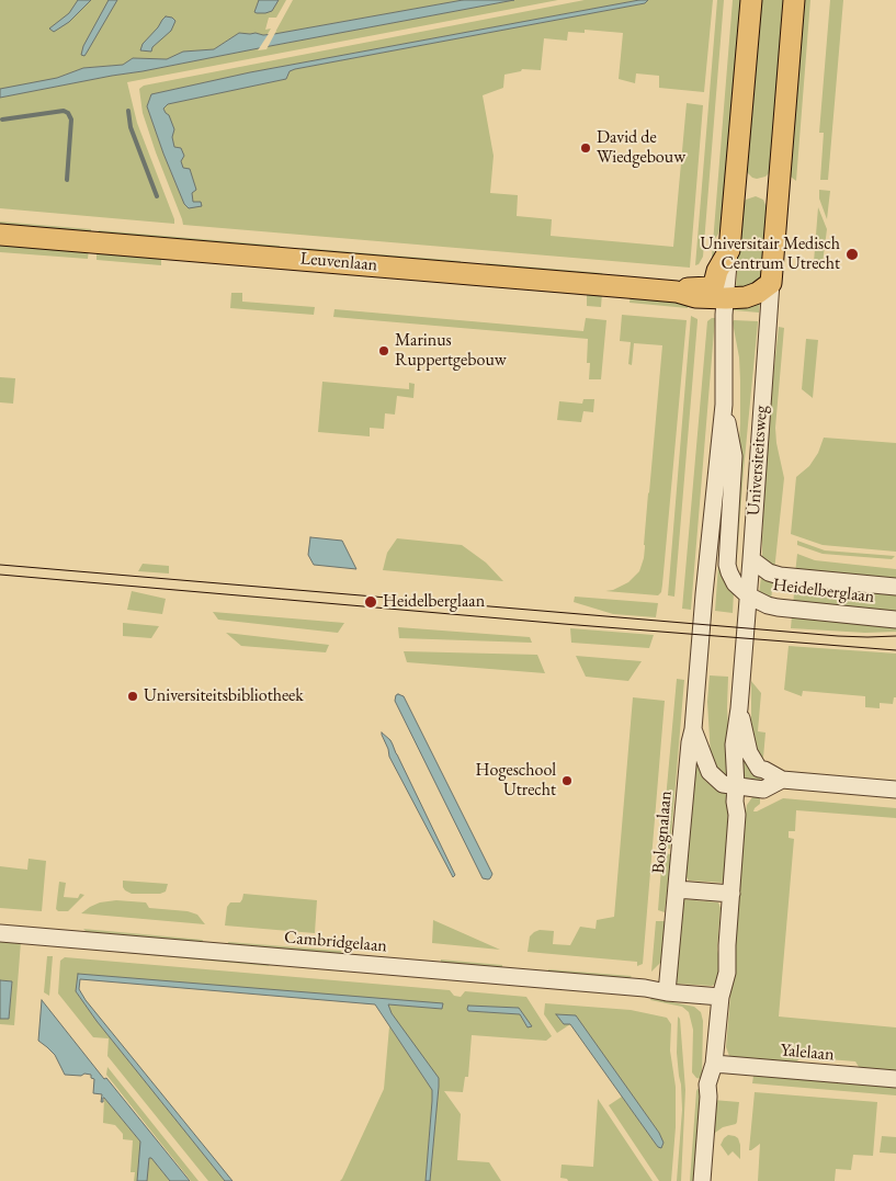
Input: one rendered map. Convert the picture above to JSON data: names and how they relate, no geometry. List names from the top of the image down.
{
  "streets": {
    "main road": ["Leuvenlaan", "Universiteitsweg"],
    "street": [
      "Heidelberglaan",
      "Bolognalaan",
      "Cambridgelaan",
      "Yalelaan"
    ]
  },
  "crossings": [
    ["Universiteitsweg", "Heidelberglaan"],
    ["Bolognalaan", "Cambridgelaan"]
  ],
  "places": [
    "David de Wiedgebouw",
    "Universitair Medisch Centrum Utrecht",
    "Marinus Ruppertgebouw",
    "Heidelberglaan",
    "Universiteitsbibliotheek",
    "Hogeschool Utrecht"
  ]
}
